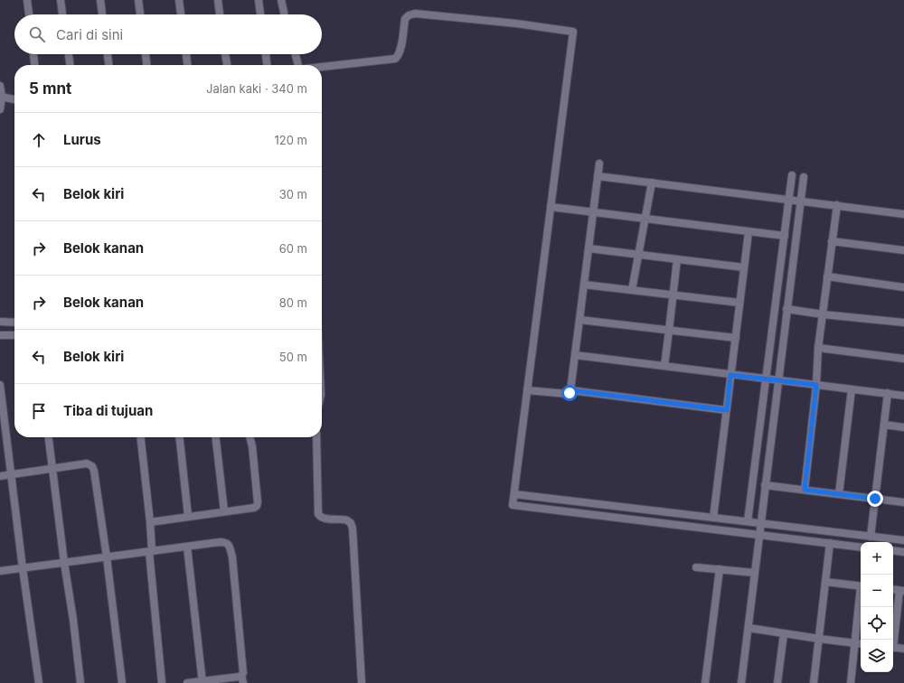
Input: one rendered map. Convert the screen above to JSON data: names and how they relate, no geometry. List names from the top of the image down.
{
  "page": {
    "search": "Cari di sini",
    "heading": ["5 mnt", "Jalan kaki · 340 m"],
    "list": [
      ["Lurus", "120 m"],
      ["Belok kiri", "30 m"],
      ["Belok kanan", "60 m"],
      ["Belok kanan", "80 m"],
      ["Belok kiri", "50 m"],
      "Tiba di tujuan"
    ],
    "map_buttons": ["+", "−"]
  }
}
